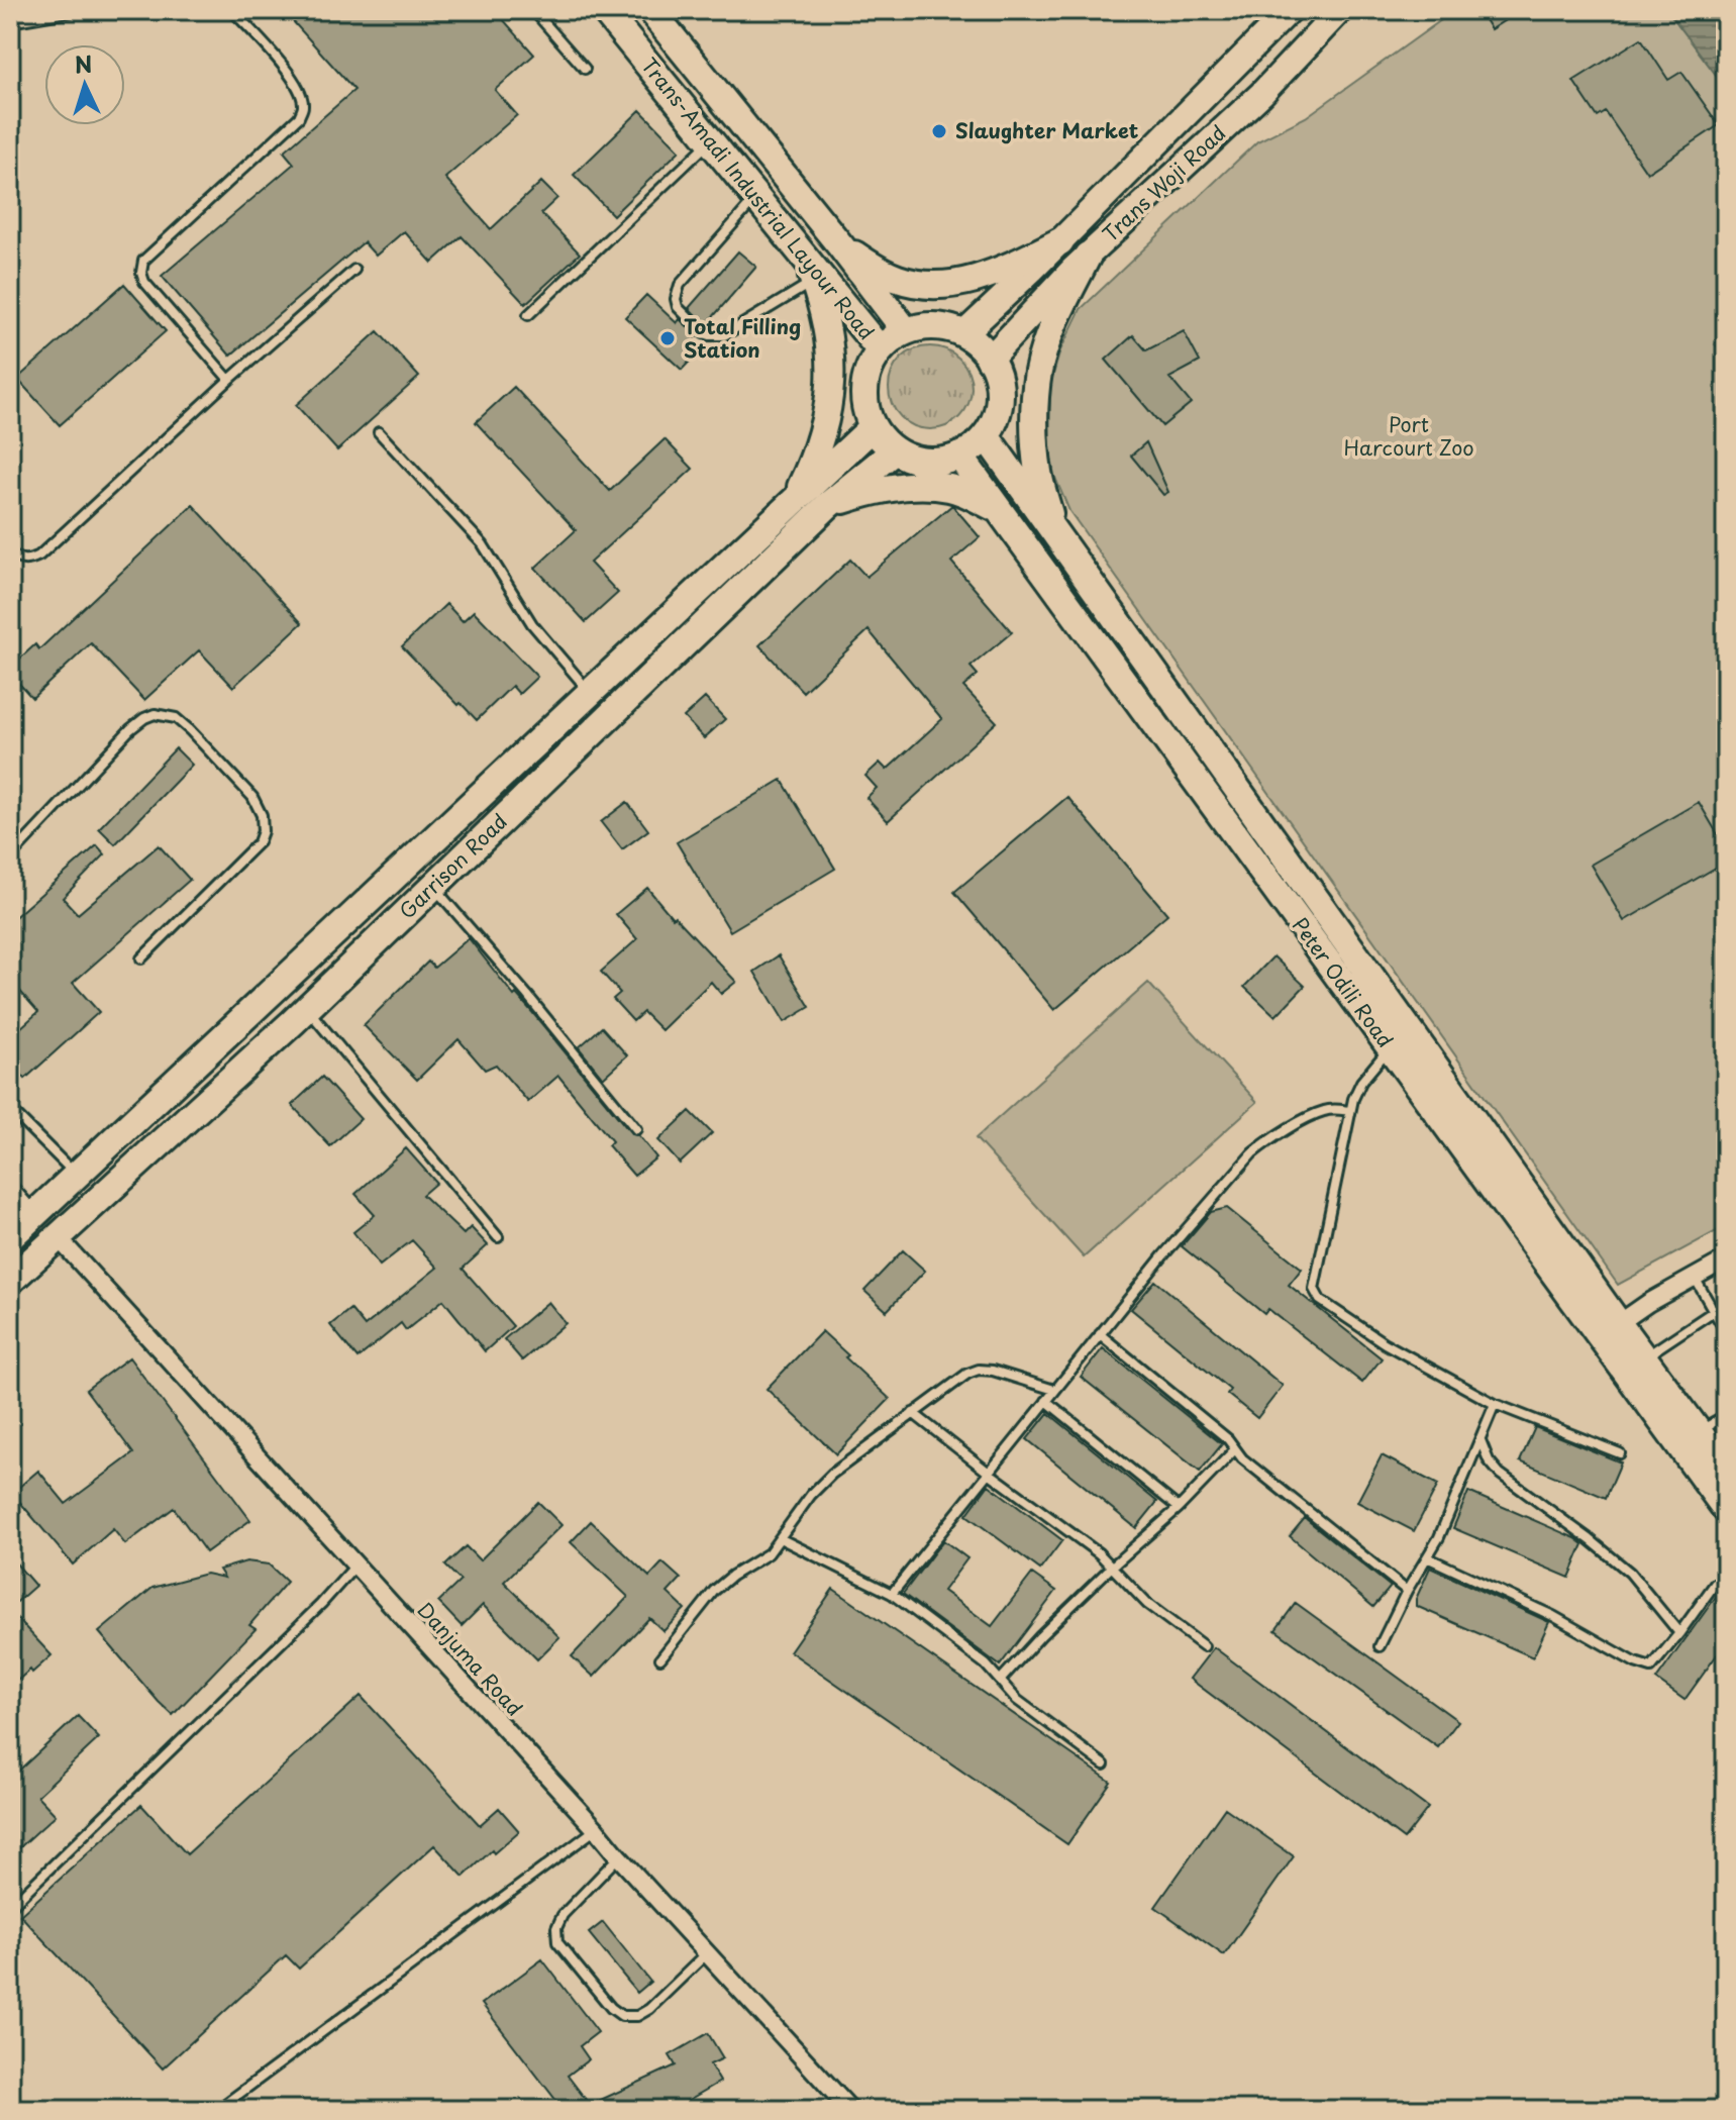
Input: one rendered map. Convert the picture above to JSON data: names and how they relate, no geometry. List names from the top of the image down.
{
  "streets": {
    "main road": [
      "Trans Woji Road",
      "Trans-Amadi Industrial Layour Road",
      "Garrison Road",
      "Peter Odili Road"
    ],
    "street": ["Danjuma Road"]
  },
  "crossings": [
    ["Trans Woji Road", "Trans-Amadi Industrial Layour Road"],
    ["Trans Woji Road", "Garrison Road"],
    ["Trans Woji Road", "Peter Odili Road"],
    ["Trans-Amadi Industrial Layour Road", "Garrison Road"],
    ["Trans-Amadi Industrial Layour Road", "Peter Odili Road"],
    ["Garrison Road", "Peter Odili Road"],
    ["Garrison Road", "Danjuma Road"]
  ],
  "parks": ["Port Harcourt Zoo"],
  "places": ["Slaughter Market", "Total Filling Station"],
  "north": "top"
}
